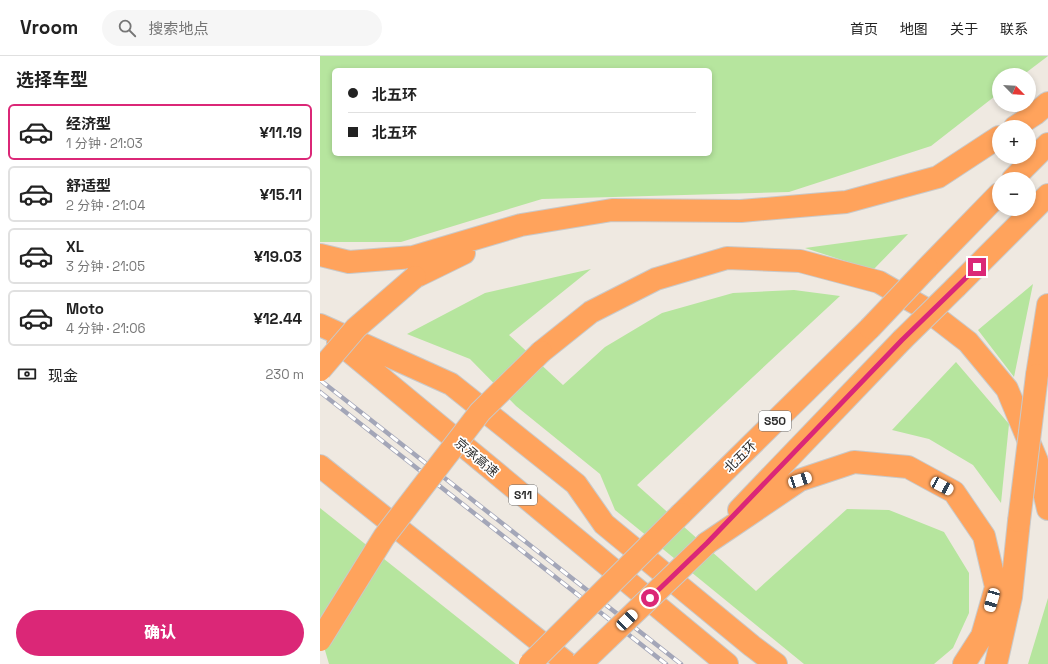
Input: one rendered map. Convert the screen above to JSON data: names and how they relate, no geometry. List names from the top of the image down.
{
  "streets": {
    "highway": [
      "S50",
      "北五环",
      "京承高速",
      "S11"
    ]
  },
  "north": "bottom right",
  "page": {
    "header": "Vroom",
    "search": "搜索地点",
    "nav": [
      "首页",
      "地图",
      "关于",
      "联系"
    ],
    "heading": "选择车型",
    "map_buttons": ["+", "−"],
    "banner": ["北五环", "北五环"],
    "list": [
      {
        "name": "经济型",
        "note": "1 分钟 · 21:03",
        "value": "¥11.19"
      },
      {
        "name": "舒适型",
        "note": "2 分钟 · 21:04",
        "value": "¥15.11"
      },
      {
        "name": "XL",
        "note": "3 分钟 · 21:05",
        "value": "¥19.03"
      },
      {
        "name": "Moto",
        "note": "4 分钟 · 21:06",
        "value": "¥12.44"
      }
    ],
    "pay": ["现金", "230 m"],
    "buttons": "确认"
  }
}
